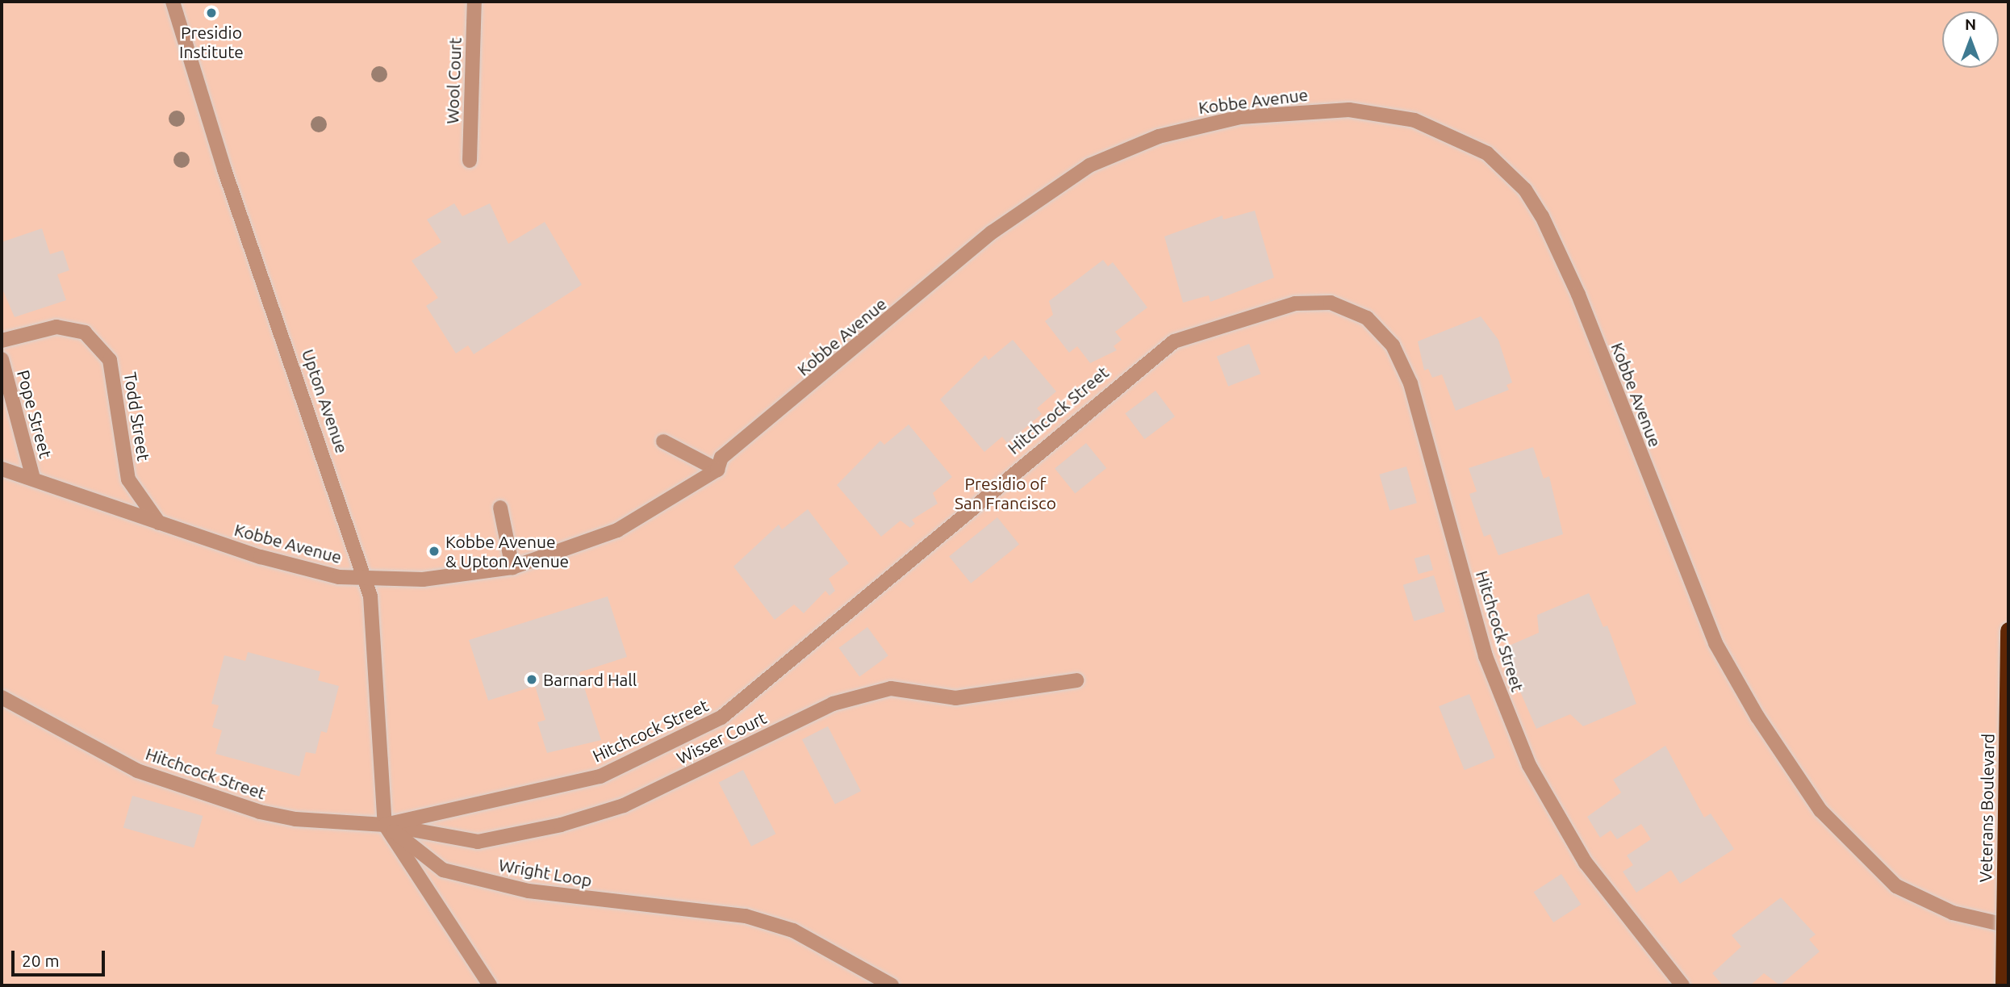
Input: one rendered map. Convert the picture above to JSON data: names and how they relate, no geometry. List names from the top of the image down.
{
  "streets": {
    "highway": ["Veterans Boulevard"],
    "street": [
      "Wool Court",
      "Kobbe Avenue",
      "Upton Avenue",
      "Hitchcock Street",
      "Pope Street",
      "Todd Street",
      "Wisser Court",
      "Wright Loop"
    ]
  },
  "crossings": [
    ["Kobbe Avenue", "Upton Avenue"],
    ["Kobbe Avenue", "Pope Street"],
    ["Kobbe Avenue", "Todd Street"],
    ["Upton Avenue", "Hitchcock Street"],
    ["Upton Avenue", "Wisser Court"],
    ["Upton Avenue", "Wright Loop"],
    ["Hitchcock Street", "Wisser Court"],
    ["Hitchcock Street", "Wright Loop"],
    ["Wisser Court", "Wright Loop"]
  ],
  "parks": ["Presidio of San Francisco"],
  "places": ["Presidio Institute", "Kobbe Avenue & Upton Avenue", "Barnard Hall"],
  "scale_bar": "20 m",
  "north": "top"
}
